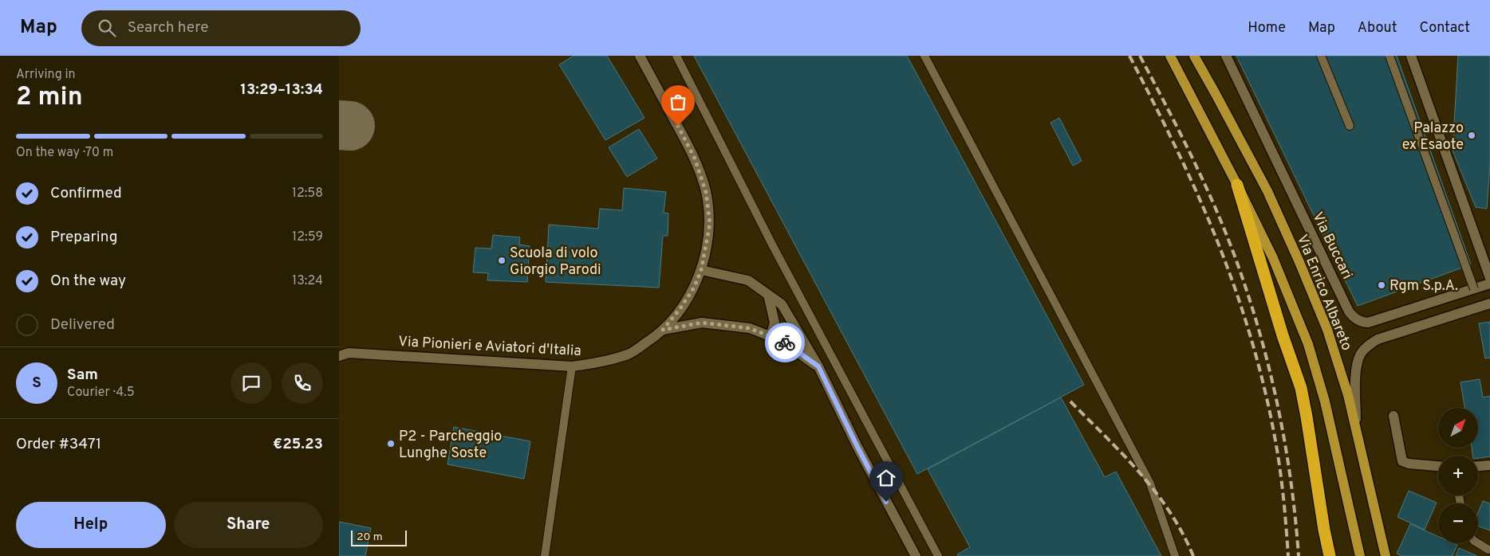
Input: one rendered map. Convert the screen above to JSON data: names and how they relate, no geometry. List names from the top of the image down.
{
  "streets": {
    "main road": ["Via Enrico Albareto"],
    "street": ["Via Buccari", "Via Pionieri e Aviatori d'Italia"]
  },
  "places": [
    "Palazzo ex Esaote",
    "Scuola di volo Giorgio Parodi",
    "Rgm S.p.A.",
    "P2 - Parcheggio Lunghe Soste"
  ],
  "scale_bar": "20 m",
  "north": "top right",
  "page": {
    "header": "Map",
    "search": "Search here",
    "nav": [
      "Home",
      "Map",
      "About",
      "Contact"
    ],
    "heading": ["2 min", "Arriving in", "13:29–13:34"],
    "panel": [
      "Sam",
      "Courier · 4.5",
      "Order #3471",
      "€25.23"
    ],
    "bar": "On the way · 70 m",
    "list": [
      ["Confirmed", "12:58"],
      ["Preparing", "12:59"],
      ["On the way", "13:24"],
      "Delivered"
    ],
    "round": "S",
    "map_buttons": ["+", "−"],
    "buttons": ["Help", "Share"],
    "scale": "20 m"
  }
}
